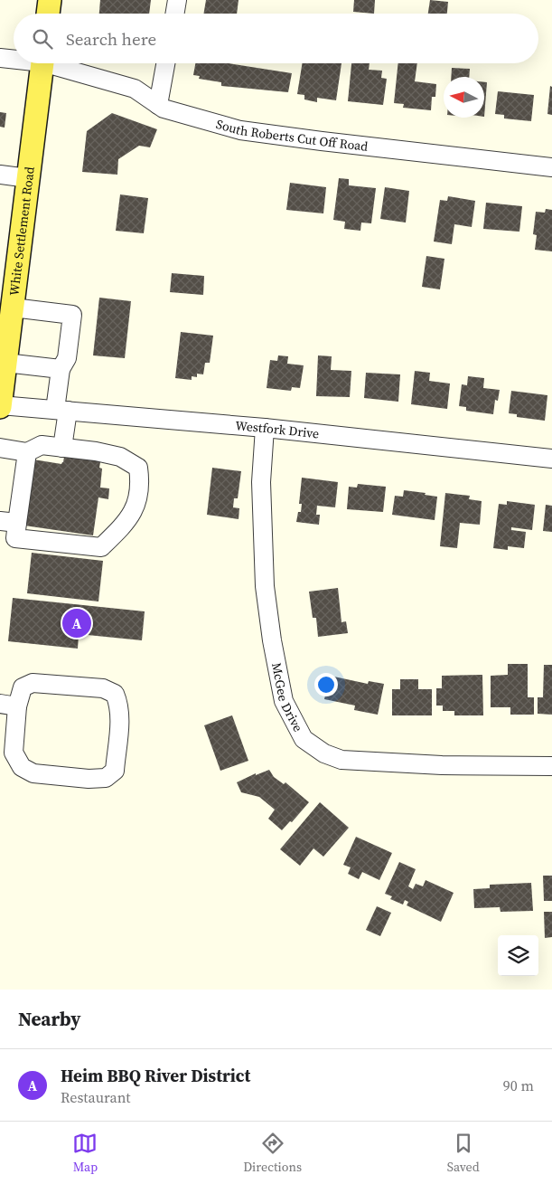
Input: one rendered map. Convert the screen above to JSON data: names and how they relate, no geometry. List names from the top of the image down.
{
  "streets": {
    "main road": ["White Settlement Road"],
    "street": ["South Roberts Cut Off Road", "Westfork Drive", "McGee Drive"]
  },
  "crossings": [
    ["White Settlement Road", "Westfork Drive"],
    ["Westfork Drive", "McGee Drive"]
  ],
  "north": "left",
  "page": {
    "search": "Search here",
    "pins": "A",
    "heading": "Nearby",
    "list": [
      {
        "mark": "A",
        "name": "Heim BBQ River District",
        "note": "Restaurant",
        "value": "90 m"
      }
    ],
    "nav": ["Map", "Directions", "Saved"]
  }
}
